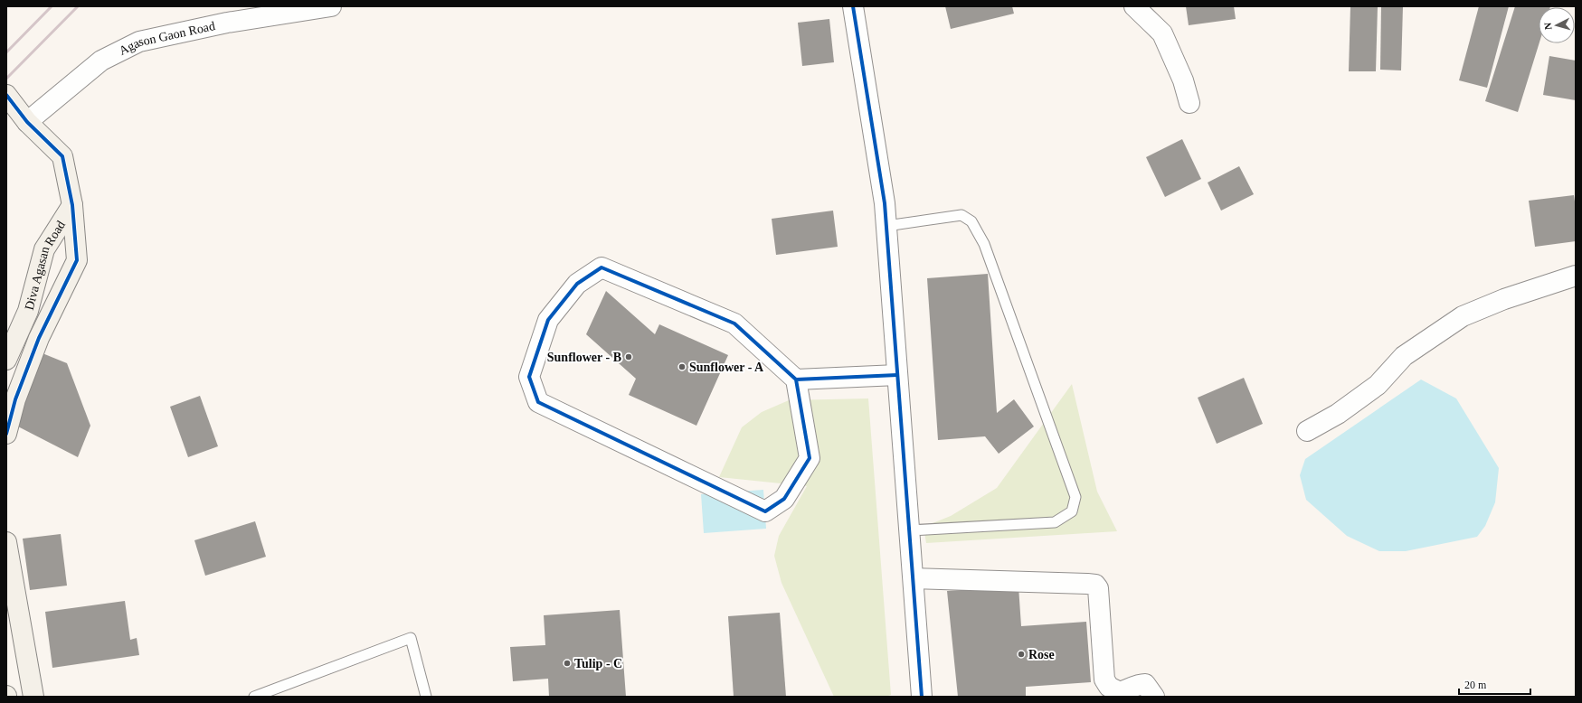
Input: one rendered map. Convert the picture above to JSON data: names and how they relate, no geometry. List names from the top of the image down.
{
  "streets": {
    "street": ["Agason Gaon Road", "Diva Agasan Road"]
  },
  "places": [
    "Sunflower - B",
    "Sunflower - A",
    "Rose",
    "Tulip - C"
  ],
  "scale_bar": "20 m",
  "north": "left"
}
